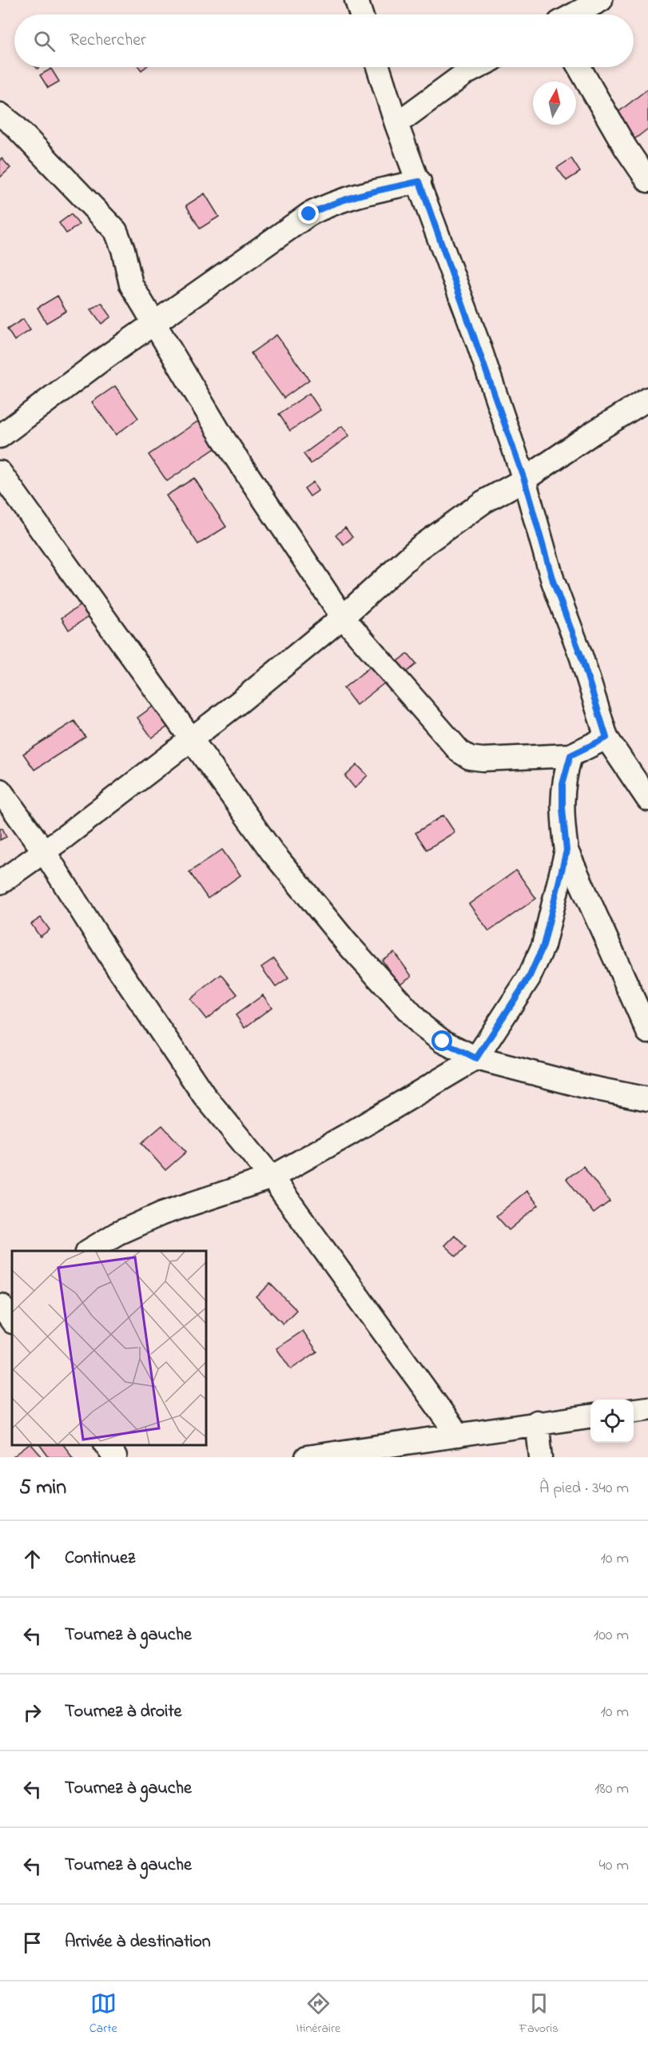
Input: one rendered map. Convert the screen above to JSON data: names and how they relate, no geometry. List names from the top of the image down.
{
  "north": "top",
  "page": {
    "search": "Rechercher",
    "heading": ["5 min", "À pied · 340 m"],
    "list": [
      ["Continuez", "10 m"],
      ["Tournez à gauche", "100 m"],
      ["Tournez à droite", "10 m"],
      ["Tournez à gauche", "180 m"],
      ["Tournez à gauche", "40 m"],
      "Arrivée à destination"
    ],
    "nav": ["Carte", "Itinéraire", "Favoris"]
  }
}
